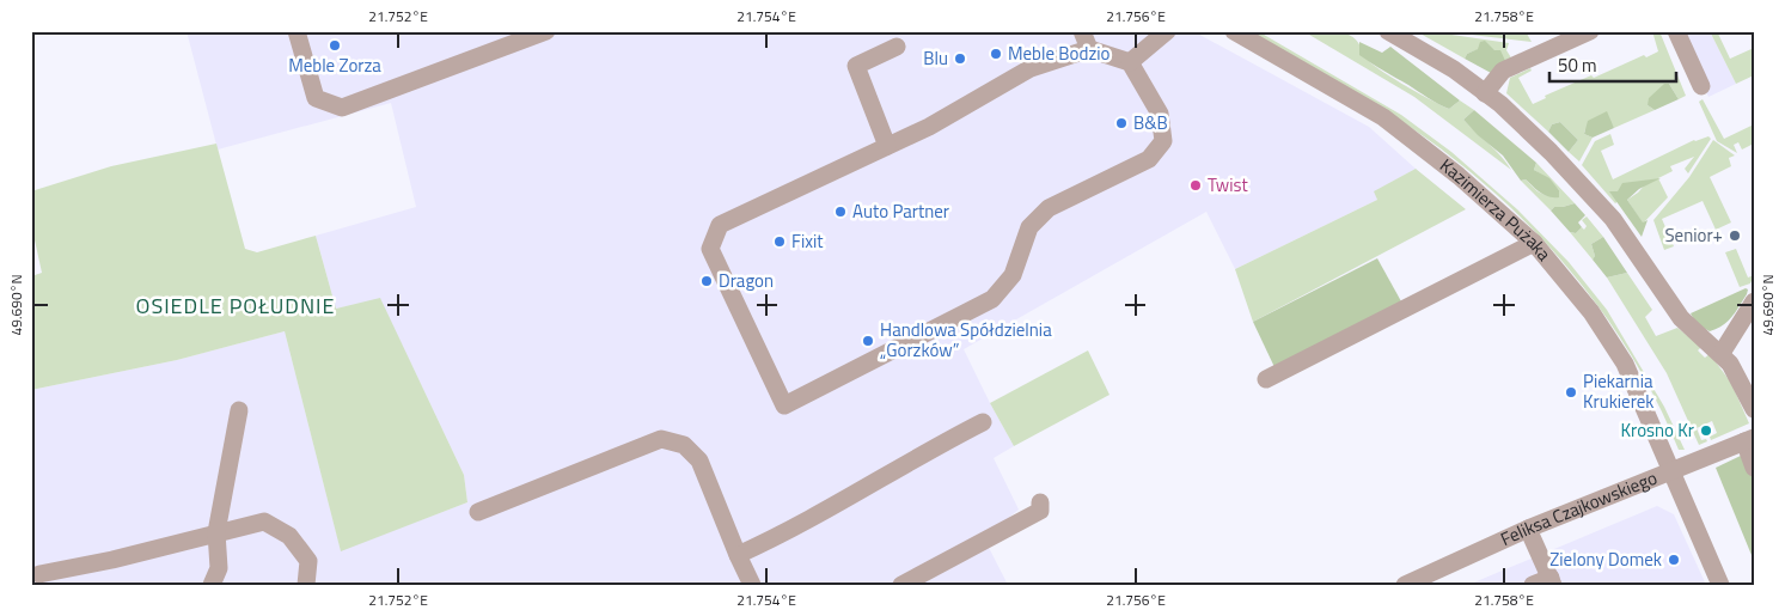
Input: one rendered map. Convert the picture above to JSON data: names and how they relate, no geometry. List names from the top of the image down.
{
  "streets": {
    "street": ["Kazimierza Pużaka", "Feliksa Czajkowskiego"]
  },
  "crossings": [
    ["Kazimierza Pużaka", "Feliksa Czajkowskiego"]
  ],
  "districts": ["OSIEDLE POŁUDNIE"],
  "places": [
    "Meble Zorza",
    "Meble Bodzio",
    "Blu",
    "B&B",
    "Twist",
    "Auto Partner",
    "Senior+",
    "Fixit",
    "Dragon",
    "Handlowa Spółdzielnia „Gorzków”",
    "Piekarnia Krukierek",
    "Krosno Kr",
    "Zielony Domek"
  ],
  "scale_bar": "50 m",
  "coordinates": [
    "21.752°E",
    "21.754°E",
    "21.756°E",
    "21.758°E",
    "49.690°N"
  ]
}
